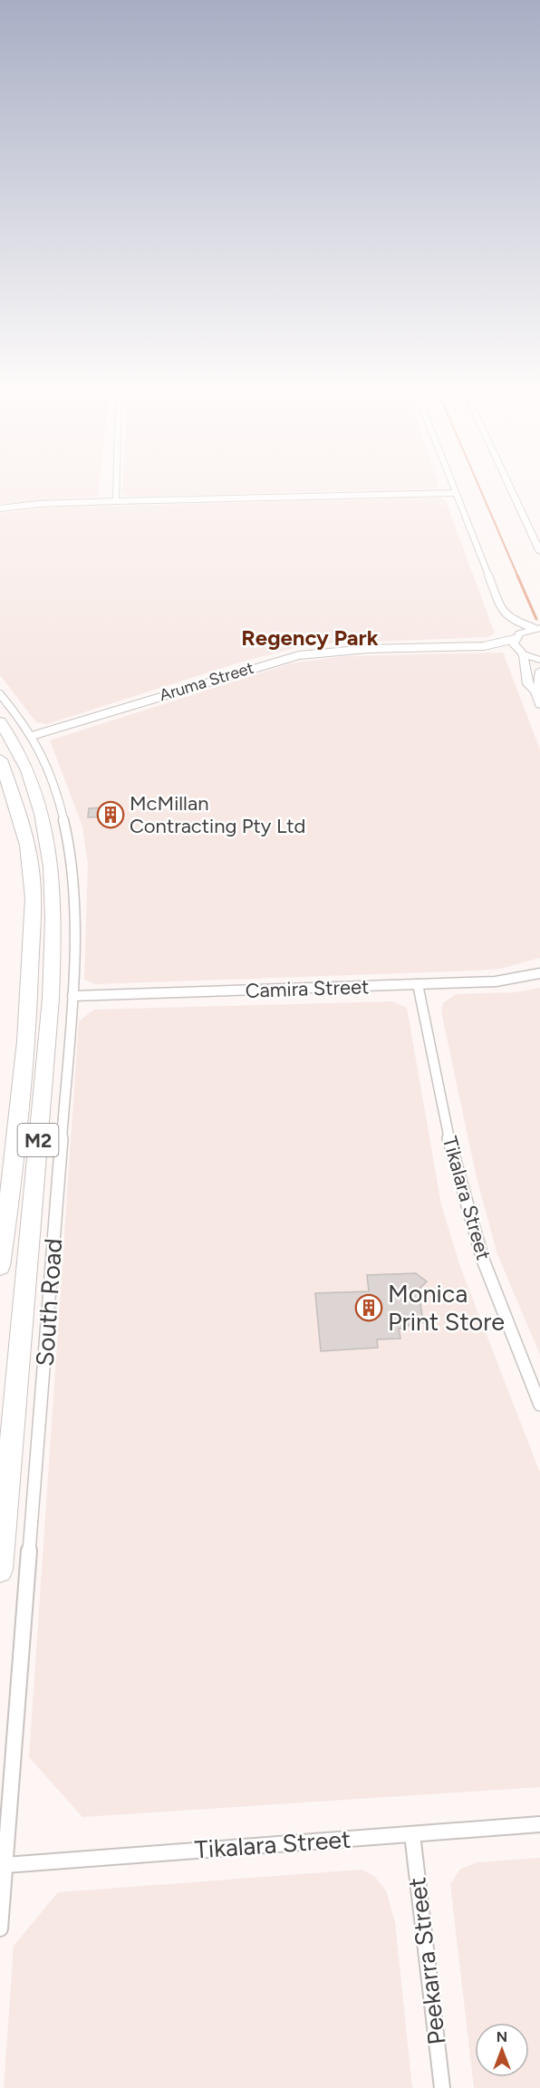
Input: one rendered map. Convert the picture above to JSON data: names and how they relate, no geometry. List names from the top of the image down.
{
  "streets": {
    "highway": ["M2"],
    "street": [
      "Aruma Street",
      "Camira Street",
      "Tikalara Street",
      "South Road",
      "Peekarra Street"
    ]
  },
  "crossings": [
    ["Aruma Street", "South Road"],
    ["Camira Street", "Tikalara Street"],
    ["Camira Street", "South Road"],
    ["Tikalara Street", "South Road"],
    ["Tikalara Street", "Peekarra Street"]
  ],
  "districts": ["Regency Park"],
  "places": {
    "building": ["McMillan Contracting Pty Ltd", "Monica Print Store"]
  },
  "north": "top"
}
